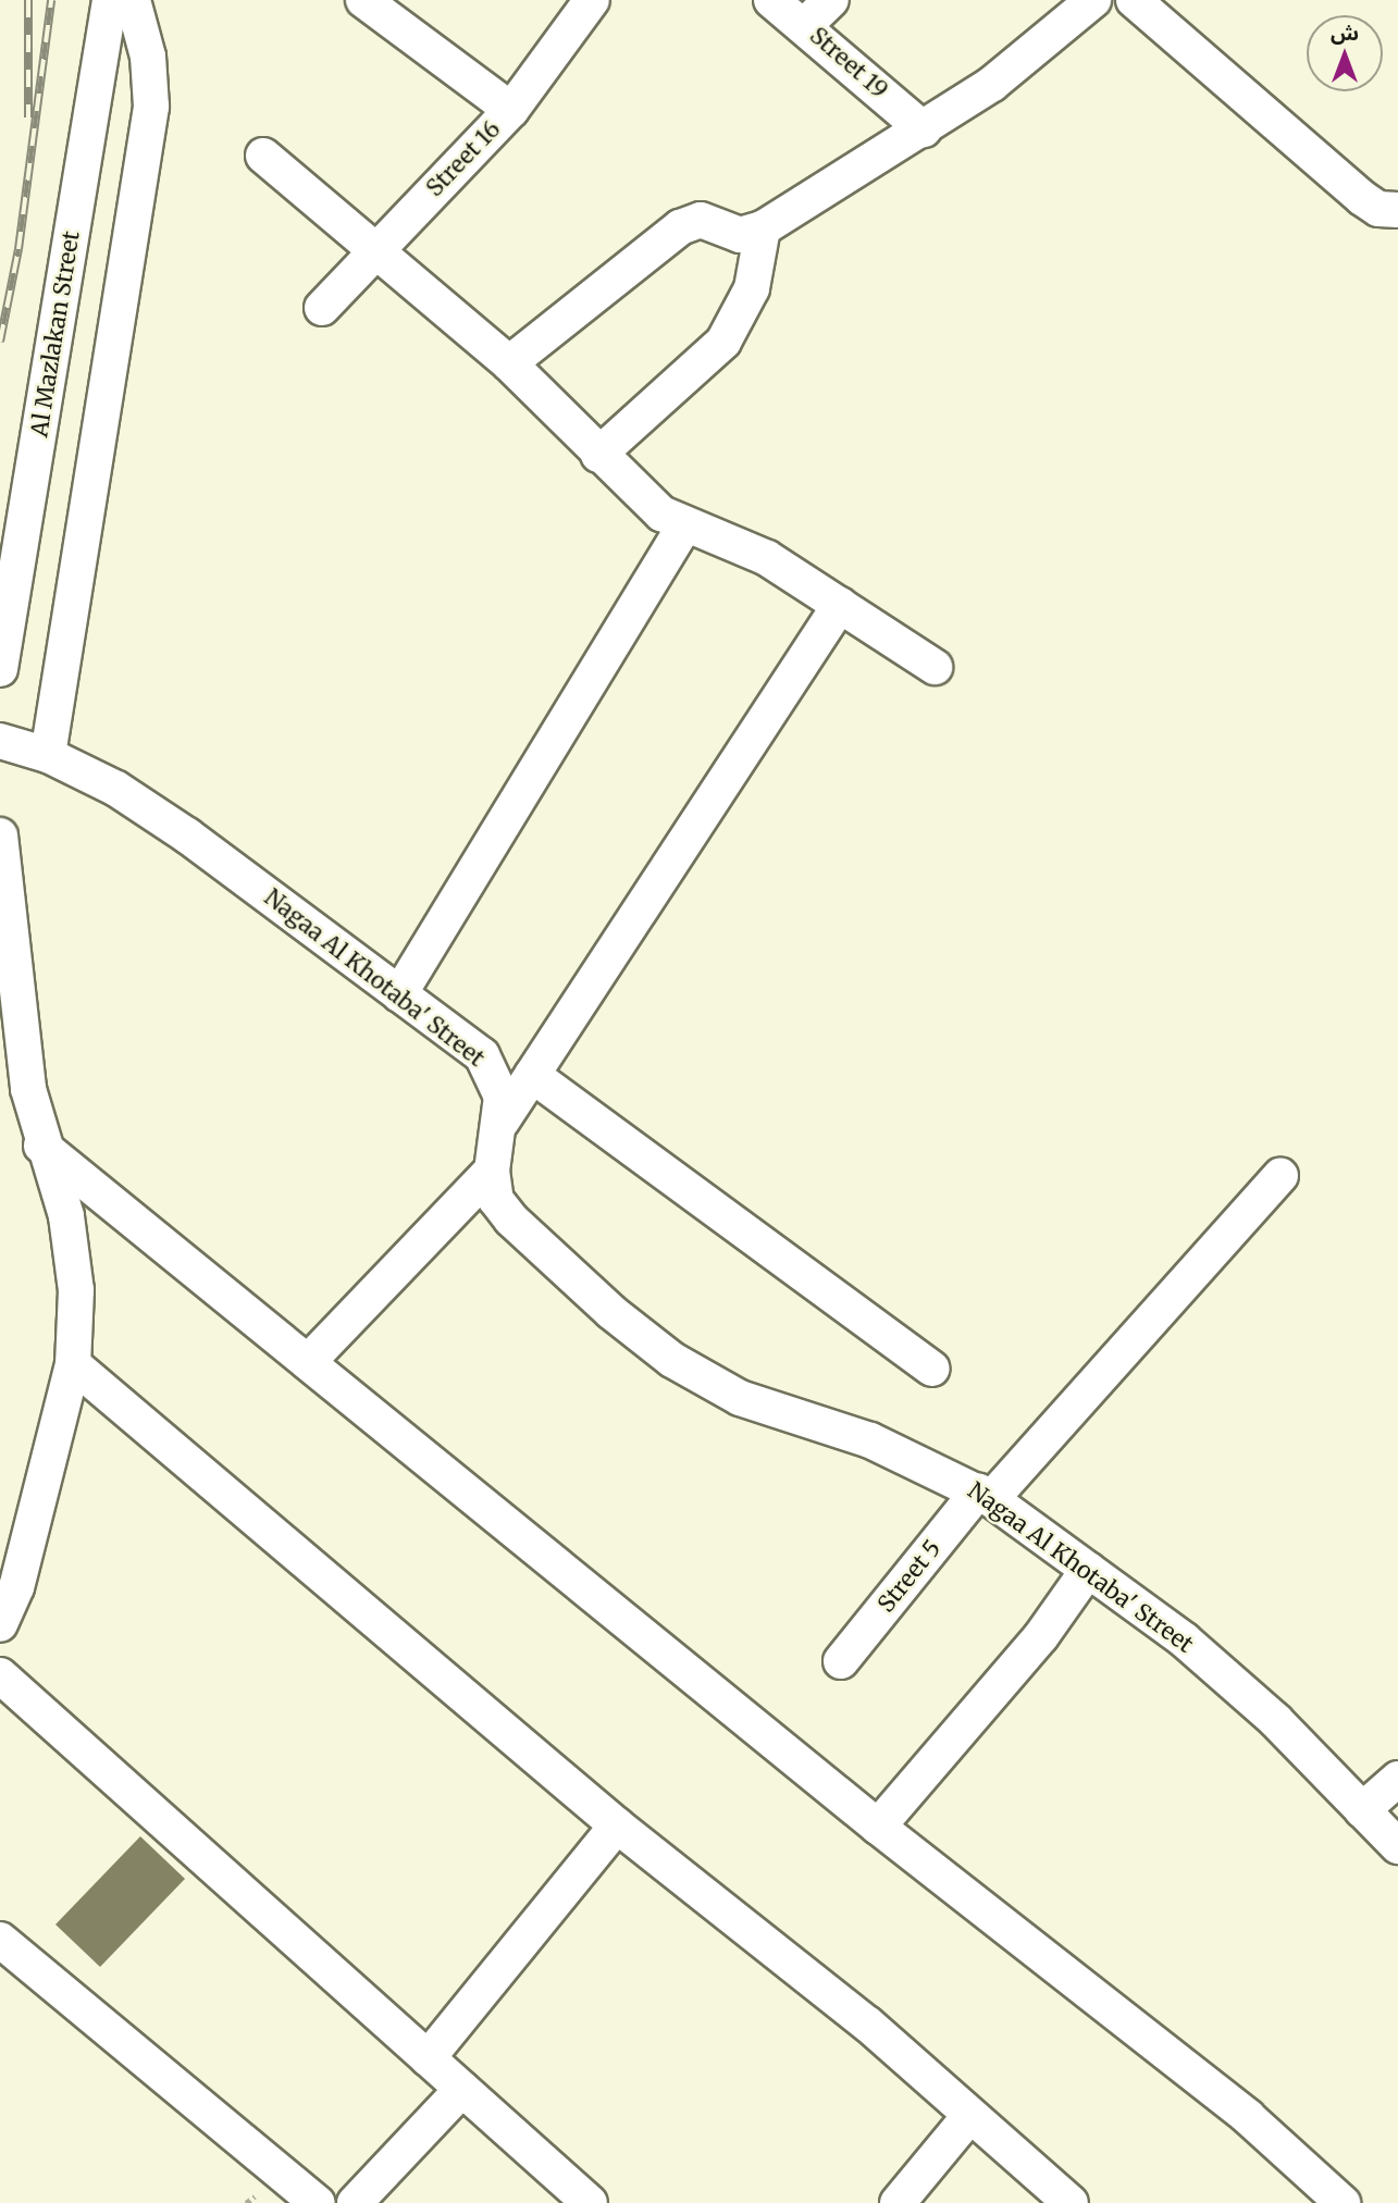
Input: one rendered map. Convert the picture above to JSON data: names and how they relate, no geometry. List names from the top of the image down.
{
  "streets": {
    "street": [
      "Street 19",
      "Street 16",
      "Al Mazlakan Street",
      "Nagaa Al Khotaba' Street",
      "Street 5"
    ]
  },
  "crossings": [
    ["Nagaa Al Khotaba' Street", "Street 5"]
  ],
  "north": "top"
}
